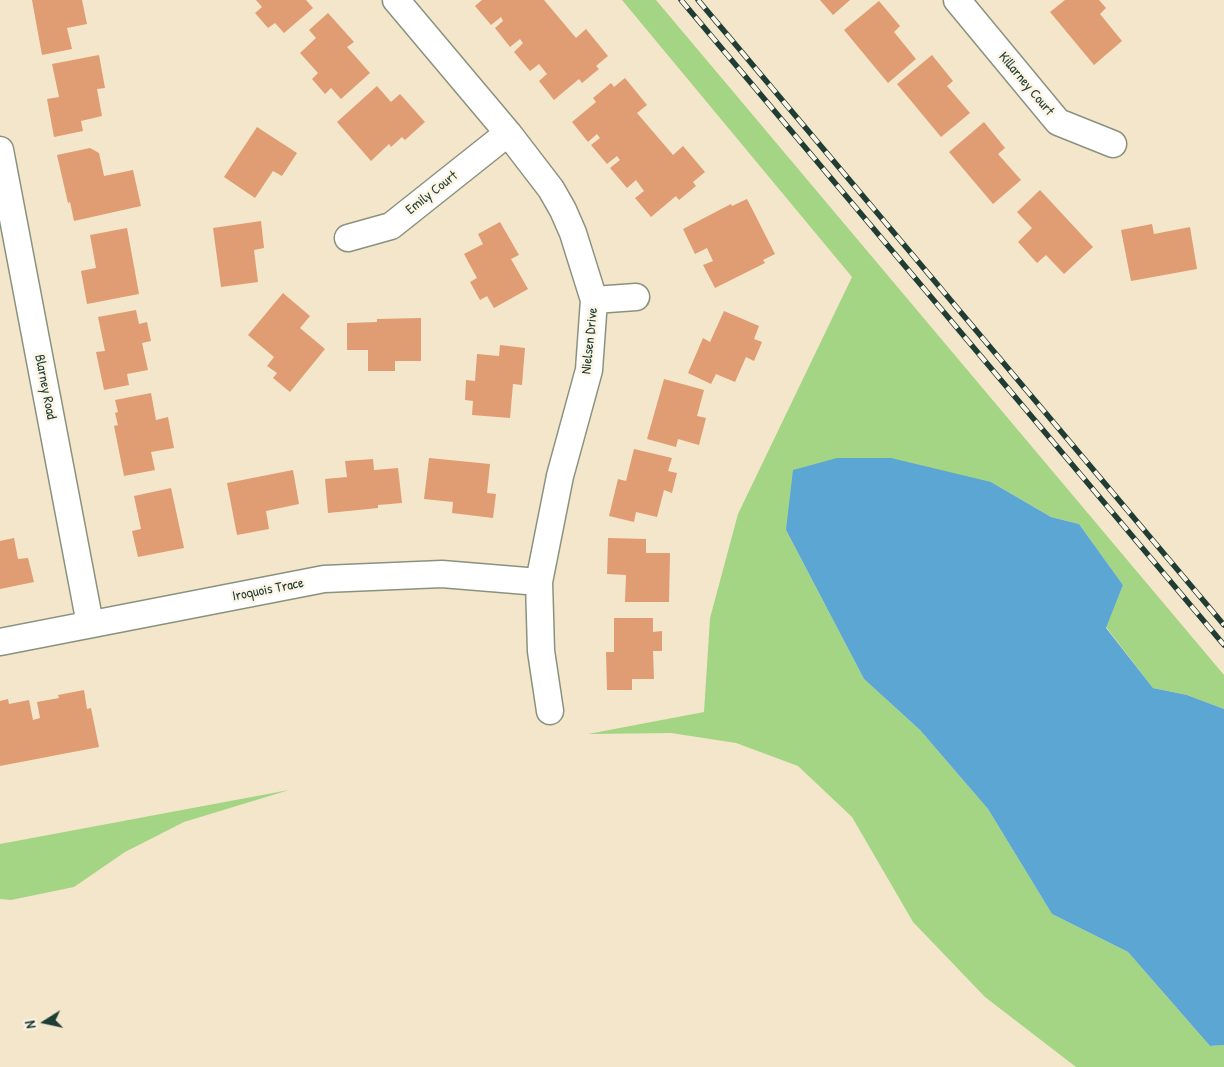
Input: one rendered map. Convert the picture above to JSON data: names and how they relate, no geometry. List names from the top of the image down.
{
  "streets": {
    "street": [
      "Killarney Court",
      "Emily Court",
      "Nielsen Drive",
      "Blarney Road",
      "Iroquois Trace"
    ]
  },
  "crossings": [
    ["Emily Court", "Nielsen Drive"],
    ["Nielsen Drive", "Iroquois Trace"],
    ["Blarney Road", "Iroquois Trace"]
  ],
  "north": "left"
}
